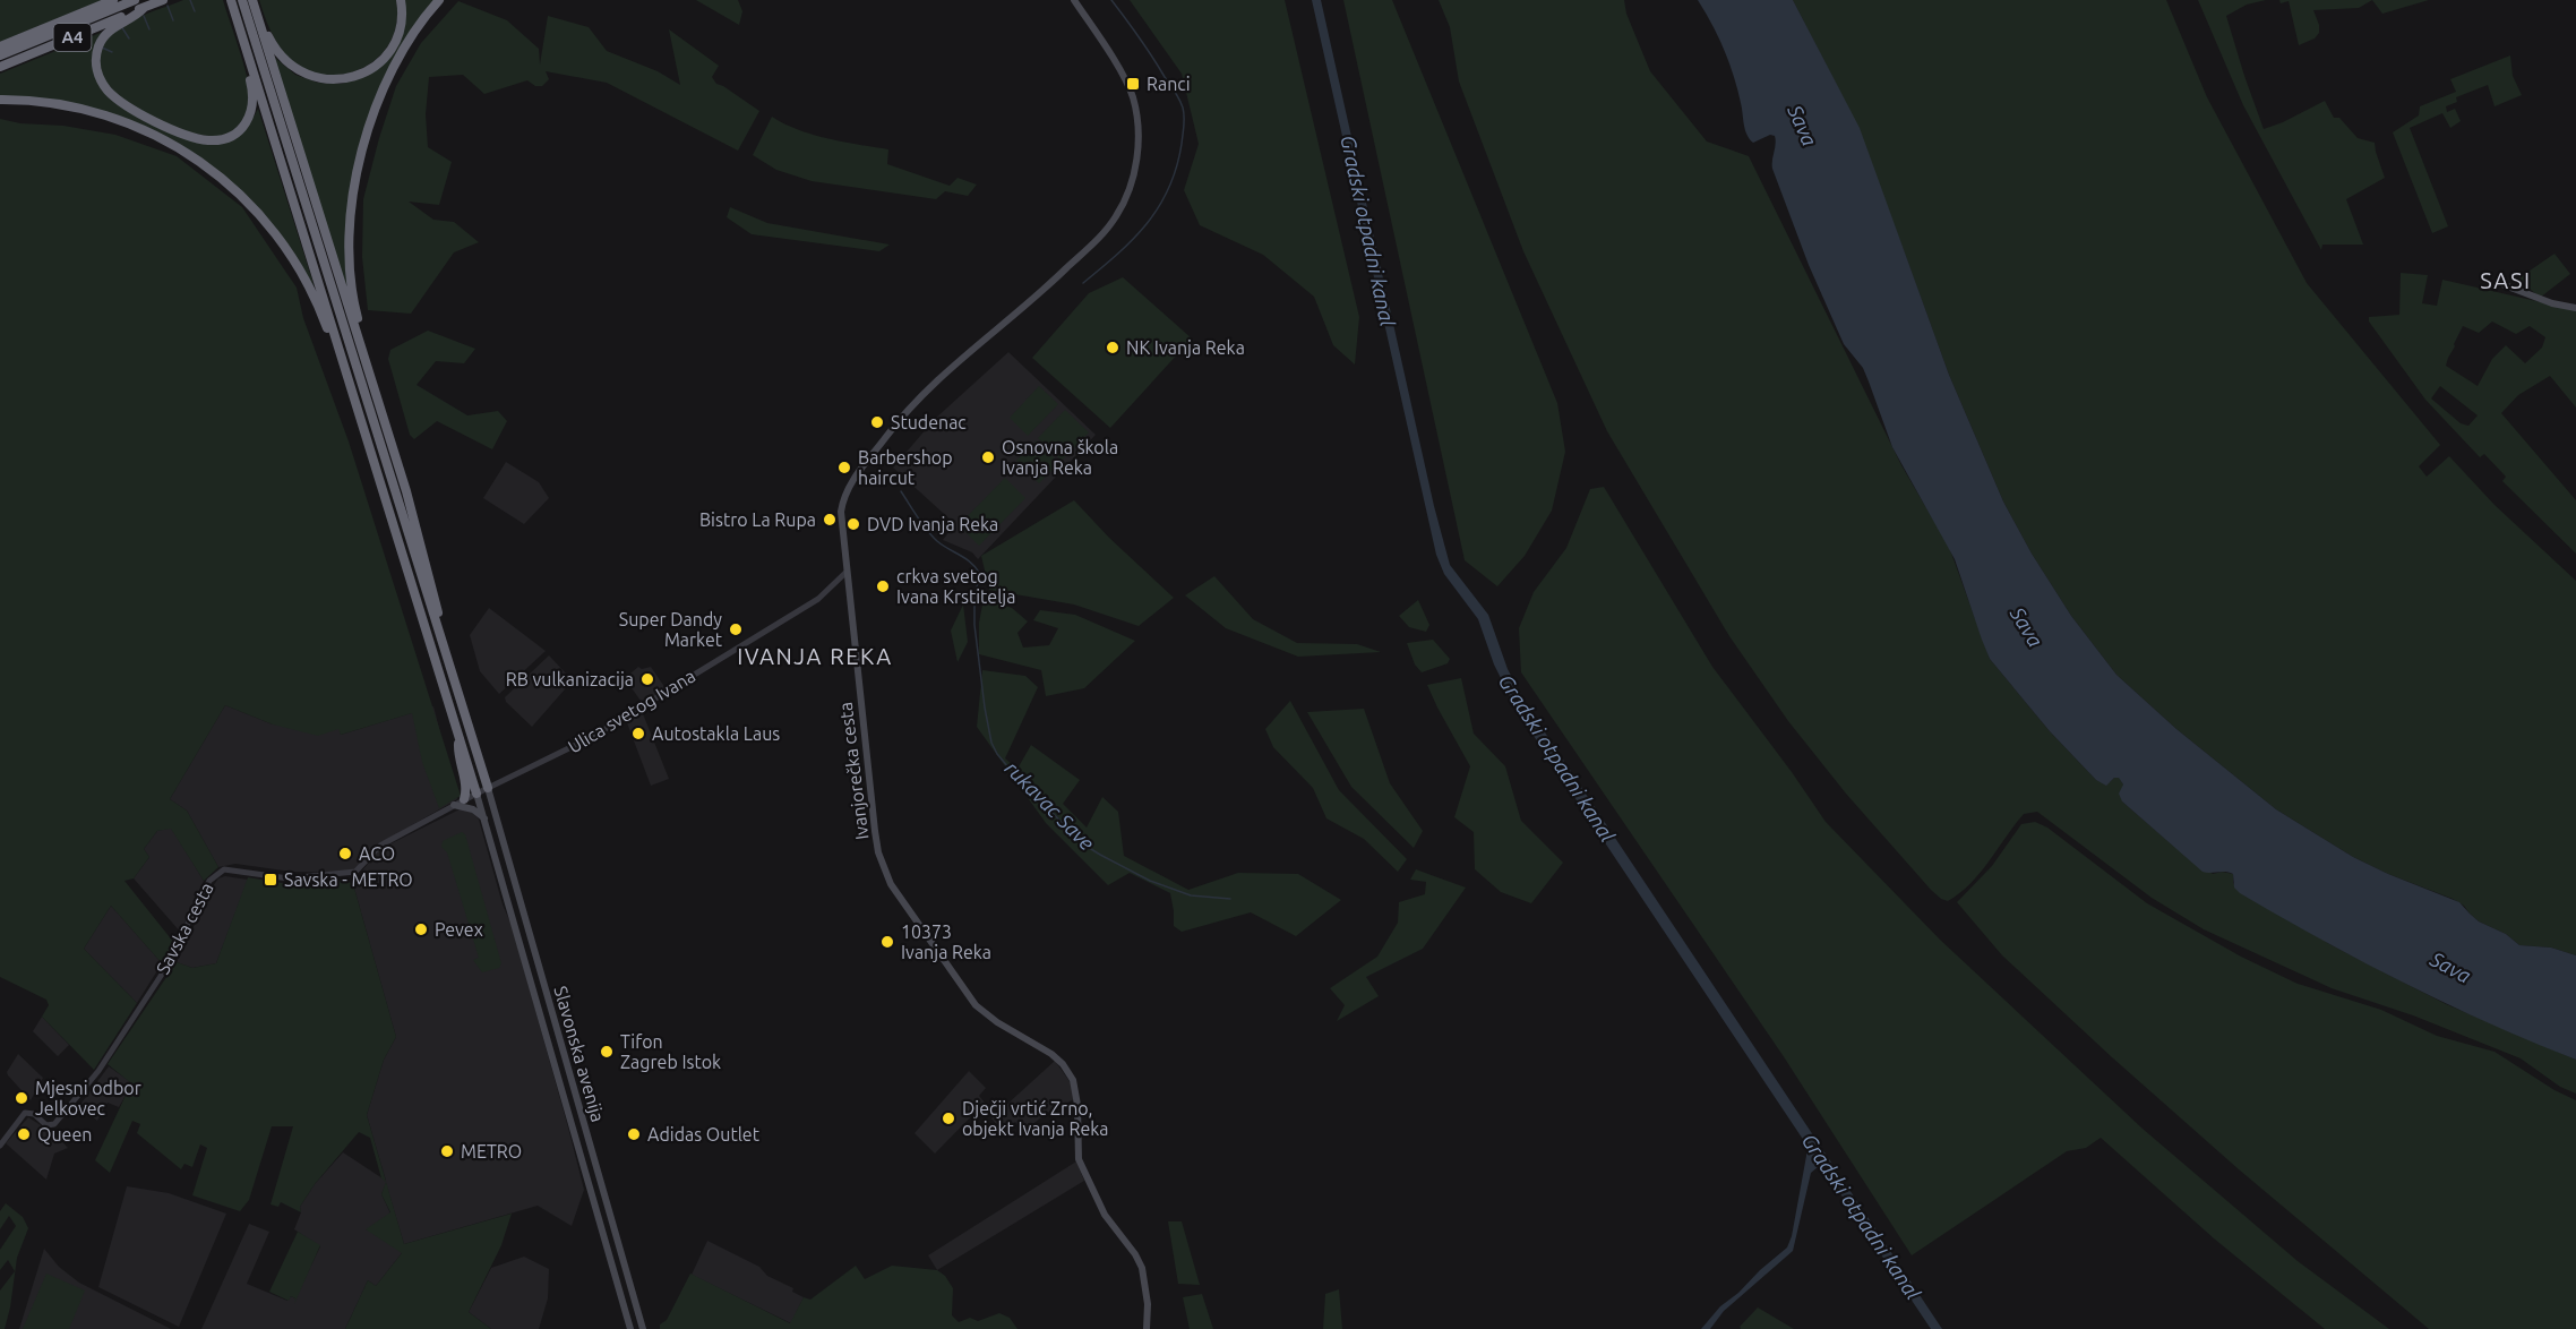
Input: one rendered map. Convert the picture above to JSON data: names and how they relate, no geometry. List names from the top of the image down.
{
  "streets": {
    "highway": ["A4"],
    "main road": ["Ivanjorečka cesta", "Slavonska avenija"],
    "street": ["Ulica svetog Ivana", "Savska cesta"]
  },
  "crossings": [
    ["Ulica svetog Ivana", "Ivanjorečka cesta"],
    ["Ulica svetog Ivana", "Savska cesta"],
    ["Ulica svetog Ivana", "Slavonska avenija"],
    ["Savska cesta", "Slavonska avenija"]
  ],
  "districts": ["SASI", "IVANJA REKA"],
  "water": ["Sava", "Gradski otpadni kanal", "rukavac Save"],
  "places": {
    "transit": ["Ranci", "Savska - METRO"],
    "other": [
      "NK Ivanja Reka",
      "Studenac",
      "Osnovna škola Ivanja Reka",
      "Barbershop haircut",
      "Bistro La Rupa",
      "DVD Ivanja Reka",
      "crkva svetog Ivana Krstitelja",
      "Super Dandy Market",
      "RB vulkanizacija",
      "Autostakla Laus",
      "ACO",
      "Pevex",
      "10373 Ivanja Reka",
      "Tifon Zagreb Istok",
      "Mjesni odbor Jelkovec",
      "Dječji vrtić Zrno, objekt Ivanja Reka",
      "Queen",
      "Adidas Outlet",
      "METRO"
    ]
  }
}
